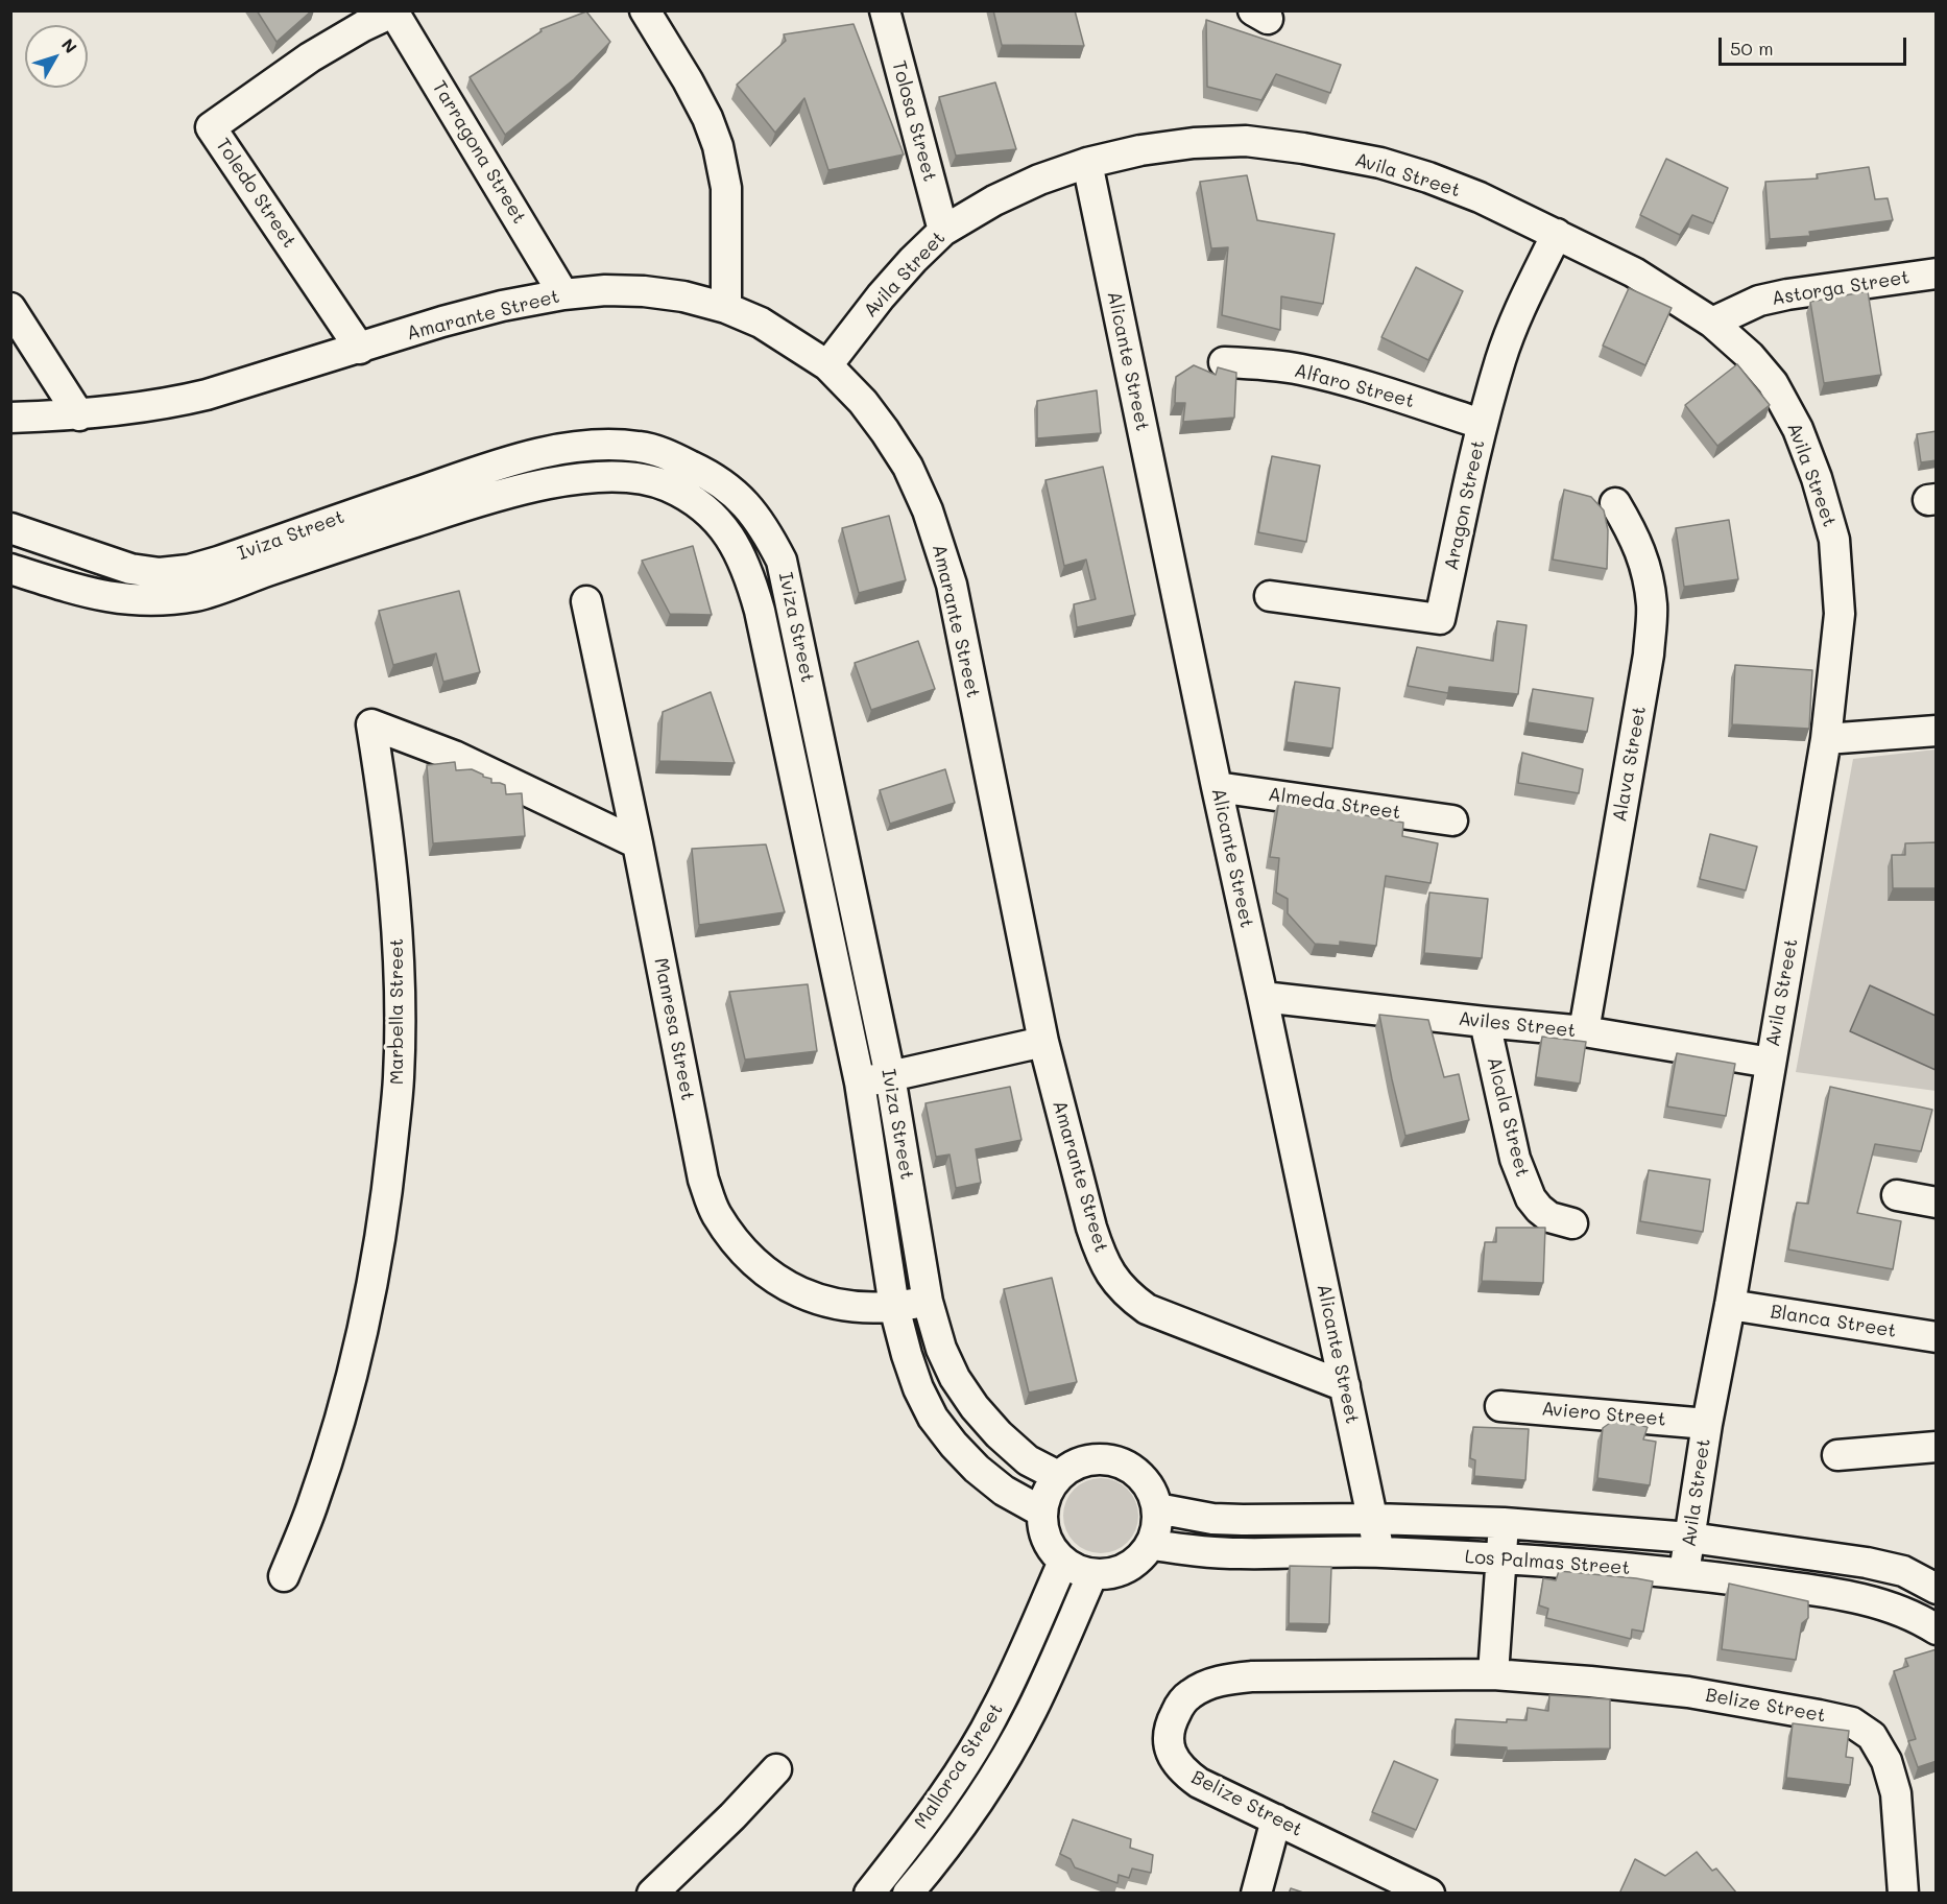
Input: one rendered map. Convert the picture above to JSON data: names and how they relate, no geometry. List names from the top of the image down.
{
  "streets": {
    "street": [
      "Tolosa Street",
      "Tarragona Street",
      "Avila Street",
      "Toledo Street",
      "Astorga Street",
      "Amarante Street",
      "Alicante Street",
      "Alfaro Street",
      "Aragon Street",
      "Iviza Street",
      "Alava Street",
      "Almeda Street",
      "Marbella Street",
      "Aviles Street",
      "Manresa Street",
      "Alcala Street",
      "Blanca Street",
      "Aviero Street",
      "Los Palmas Street",
      "Belize Street",
      "Mallorca Street"
    ]
  },
  "crossings": [
    ["Tolosa Street", "Avila Street"],
    ["Tarragona Street", "Toledo Street"],
    ["Tarragona Street", "Amarante Street"],
    ["Avila Street", "Astorga Street"],
    ["Avila Street", "Amarante Street"],
    ["Avila Street", "Alicante Street"],
    ["Avila Street", "Aragon Street"],
    ["Avila Street", "Aviles Street"],
    ["Avila Street", "Blanca Street"],
    ["Avila Street", "Aviero Street"],
    ["Avila Street", "Los Palmas Street"],
    ["Toledo Street", "Amarante Street"],
    ["Amarante Street", "Alicante Street"],
    ["Alicante Street", "Almeda Street"],
    ["Alicante Street", "Aviles Street"],
    ["Alicante Street", "Los Palmas Street"],
    ["Alfaro Street", "Aragon Street"],
    ["Iviza Street", "Manresa Street"],
    ["Iviza Street", "Los Palmas Street"],
    ["Iviza Street", "Mallorca Street"],
    ["Alava Street", "Aviles Street"],
    ["Marbella Street", "Manresa Street"],
    ["Aviles Street", "Alcala Street"],
    ["Los Palmas Street", "Mallorca Street"]
  ],
  "scale_bar": "50 m",
  "north": "top right"
}
